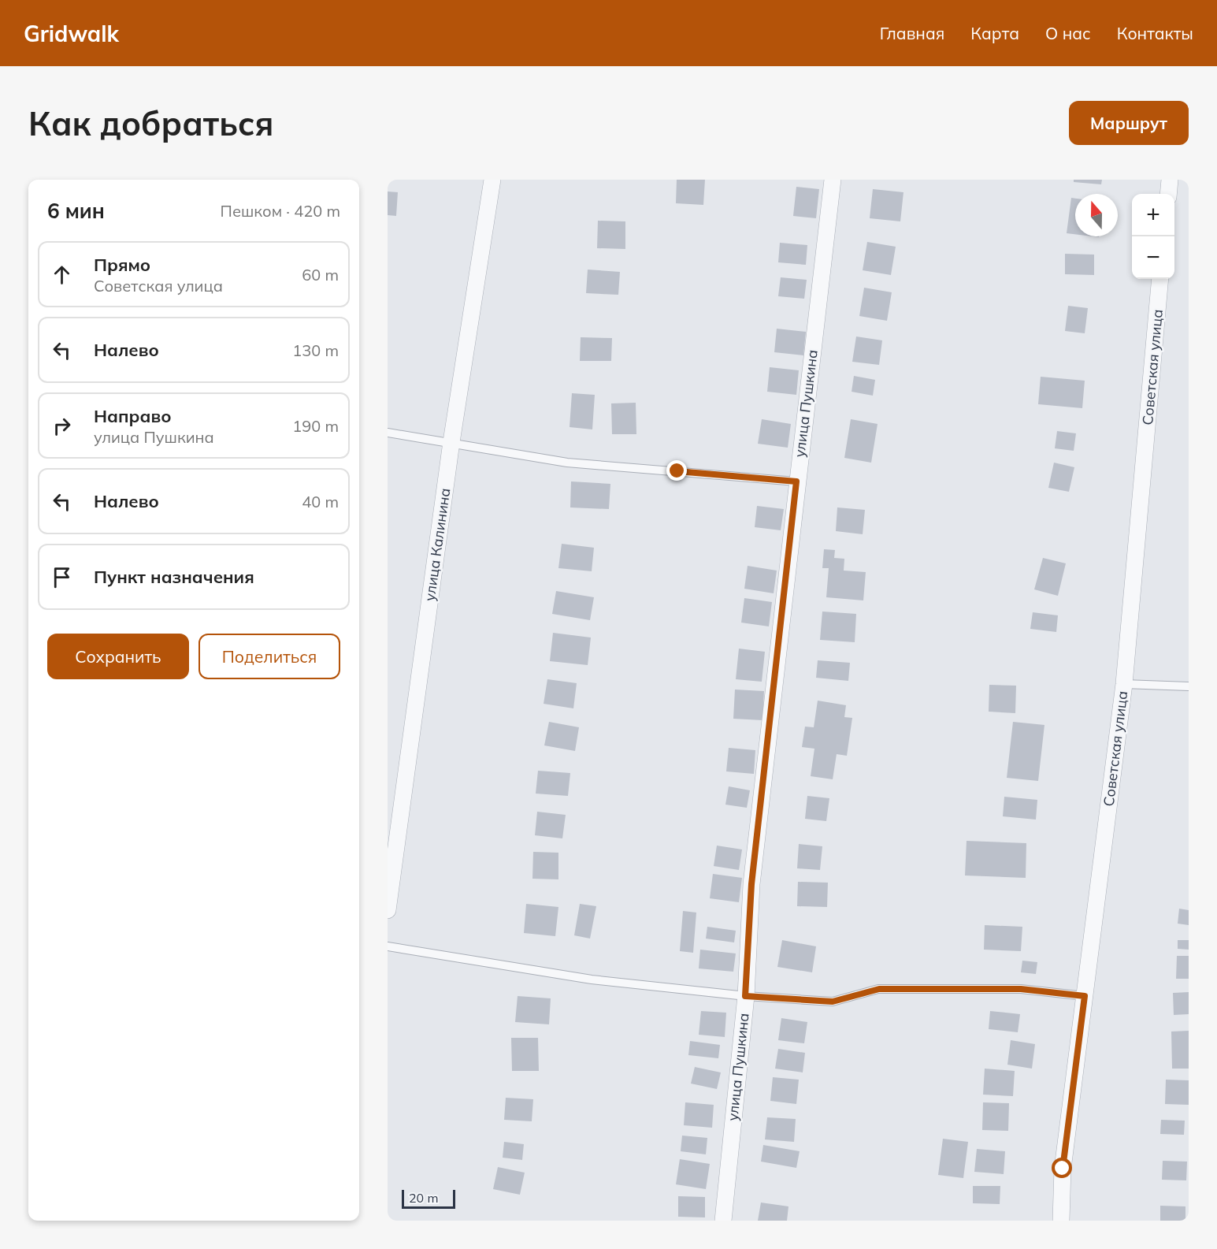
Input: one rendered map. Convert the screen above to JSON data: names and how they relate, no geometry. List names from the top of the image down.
{
  "streets": {
    "street": ["Советская улица", "улица Пушкина", "улица Калинина"]
  },
  "scale_bar": "20 m",
  "north": "top",
  "page": {
    "header": "Gridwalk",
    "nav": [
      "Главная",
      "Карта",
      "О нас",
      "Контакты"
    ],
    "buttons": [
      "Маршрут",
      ["Сохранить", "Поделиться"]
    ],
    "title": "Как добраться",
    "heading": ["6 мин", "Пешком · 420 m"],
    "map_buttons": ["+", "−"],
    "list": [
      ["Прямо", "Советская улица", "60 m"],
      ["Налево", "130 m"],
      ["Направо", "улица Пушкина", "190 m"],
      ["Налево", "40 m"],
      "Пункт назначения"
    ],
    "scale": "20 m"
  }
}
